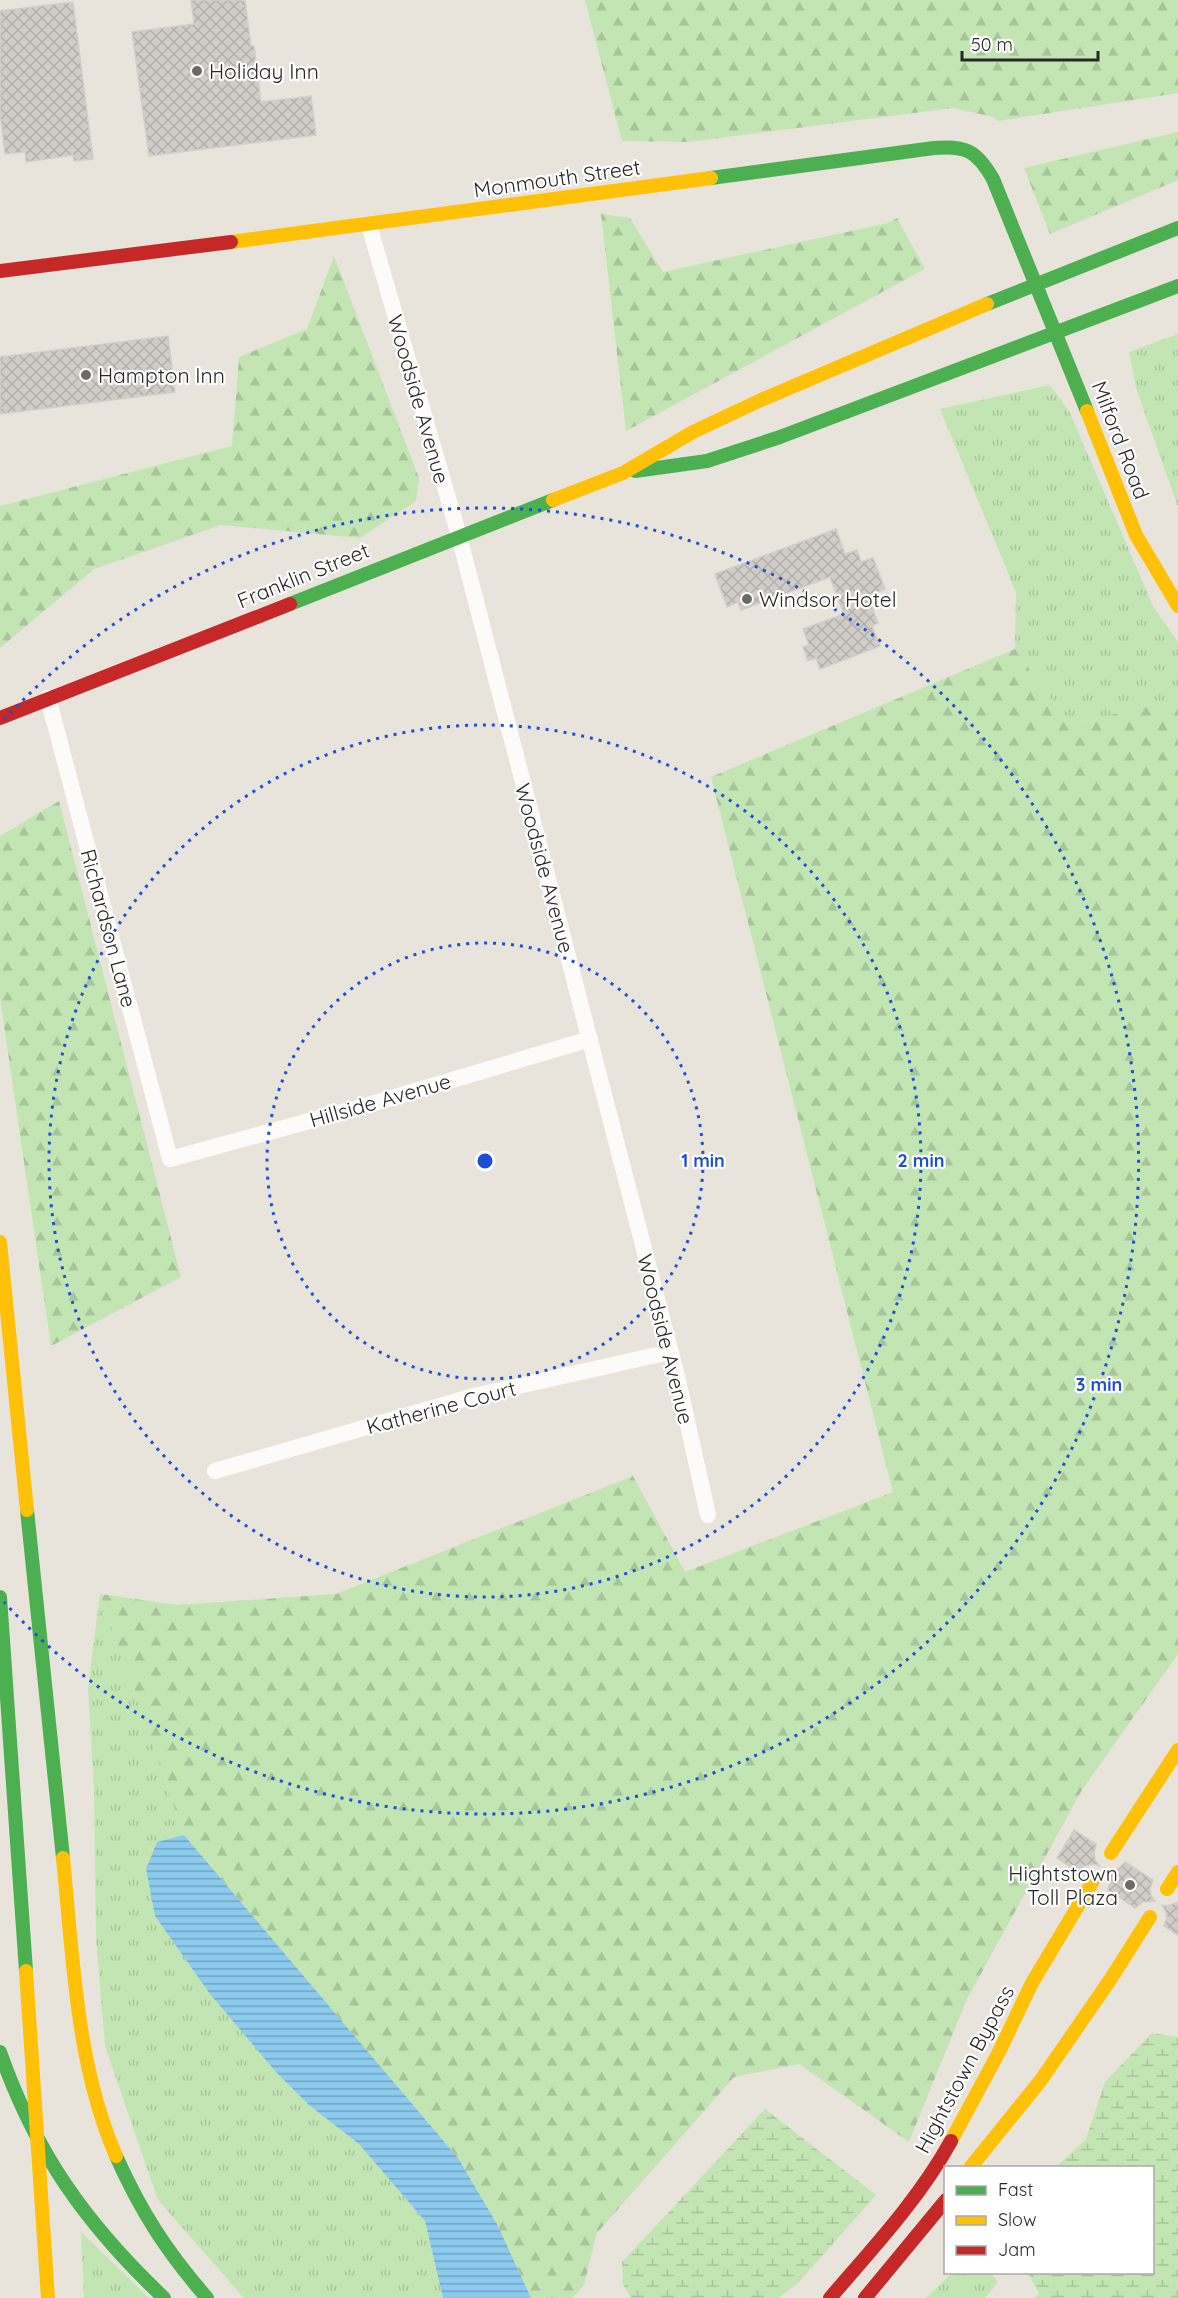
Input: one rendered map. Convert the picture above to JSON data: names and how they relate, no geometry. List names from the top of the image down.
{
  "streets": {
    "main road": [
      "Monmouth Street",
      "Milford Road",
      "Franklin Street",
      "Hightstown Bypass"
    ],
    "street": [
      "Woodside Avenue",
      "Richardson Lane",
      "Hillside Avenue",
      "Katherine Court"
    ]
  },
  "crossings": [
    ["Monmouth Street", "Woodside Avenue"],
    ["Monmouth Street", "Milford Road"],
    ["Woodside Avenue", "Franklin Street"],
    ["Woodside Avenue", "Hillside Avenue"],
    ["Woodside Avenue", "Katherine Court"],
    ["Franklin Street", "Richardson Lane"],
    ["Richardson Lane", "Hillside Avenue"]
  ],
  "places": [
    "Holiday Inn",
    "Hampton Inn",
    "Windsor Hotel",
    "Hightstown Toll Plaza"
  ],
  "legend": ["Fast", "Slow", "Jam"],
  "scale_bar": "50 m",
  "rings": ["1 min", "2 min", "3 min"]
}
